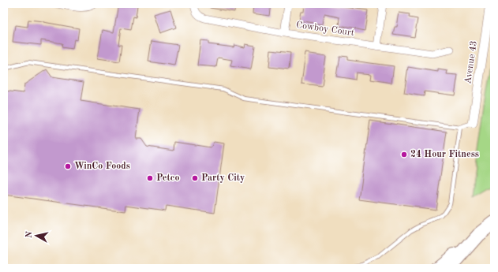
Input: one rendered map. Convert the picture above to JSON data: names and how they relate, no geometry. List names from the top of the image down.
{
  "streets": {
    "street": ["Cowboy Court", "Avenue 43"]
  },
  "places": [
    "24 Hour Fitness",
    "WinCo Foods",
    "Petco",
    "Party City"
  ],
  "north": "left"
}
